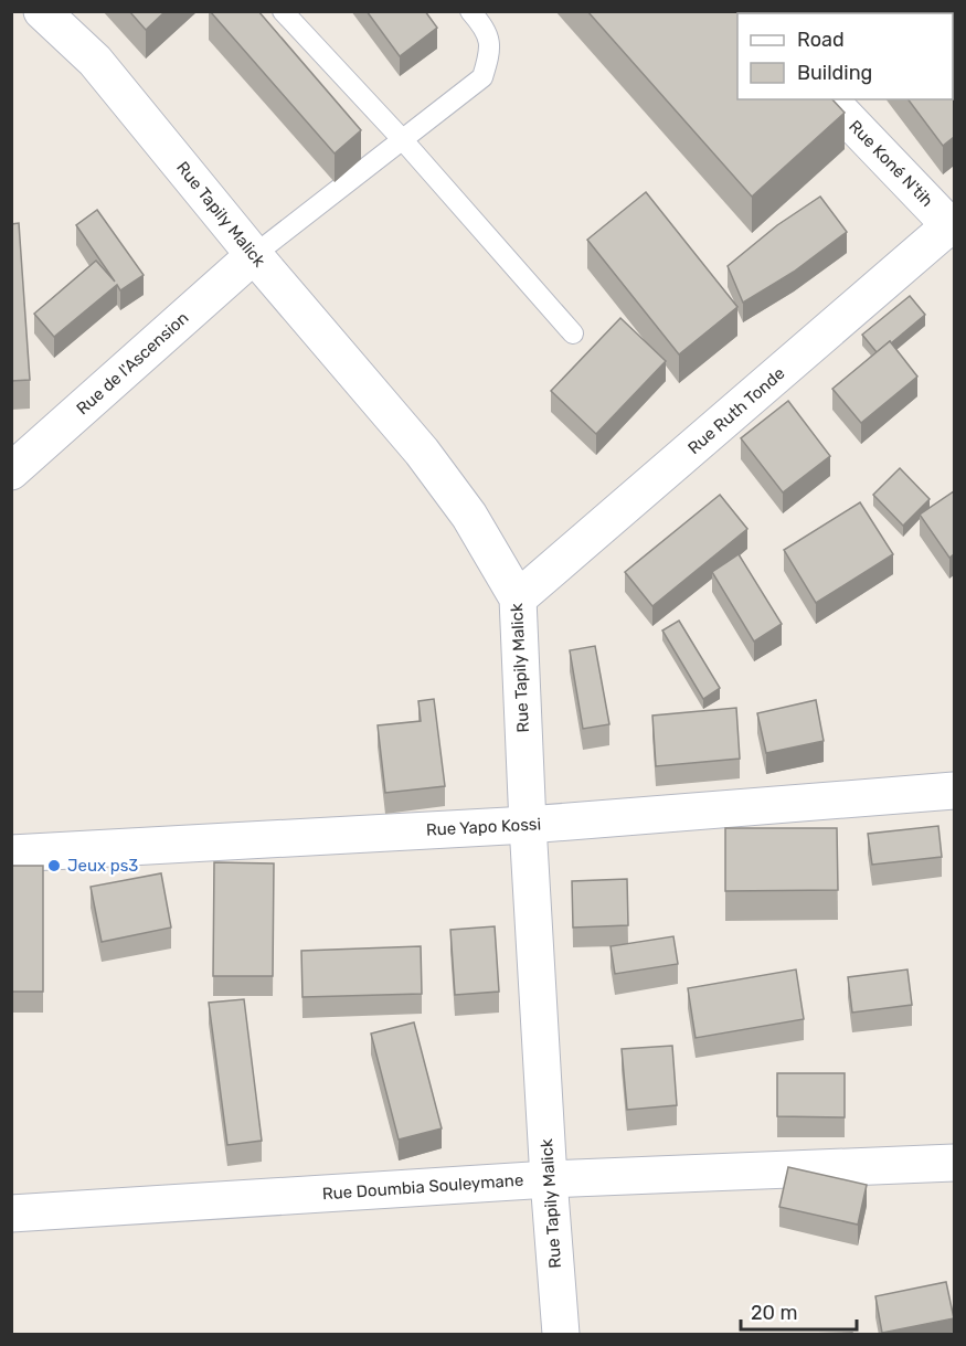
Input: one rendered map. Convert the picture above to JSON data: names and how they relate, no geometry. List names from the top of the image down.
{
  "streets": {
    "street": [
      "Rue Koné N'tih",
      "Rue Tapily Malick",
      "Rue de l'Ascension",
      "Rue Ruth Tonde",
      "Rue Yapo Kossi",
      "Rue Doumbia Souleymane"
    ]
  },
  "crossings": [
    ["Rue Koné N'tih", "Rue Ruth Tonde"],
    ["Rue Tapily Malick", "Rue de l'Ascension"],
    ["Rue Tapily Malick", "Rue Ruth Tonde"],
    ["Rue Tapily Malick", "Rue Yapo Kossi"],
    ["Rue Tapily Malick", "Rue Doumbia Souleymane"]
  ],
  "places": ["Jeux ps3"],
  "legend": ["Road", "Building"],
  "scale_bar": "20 m"
}
